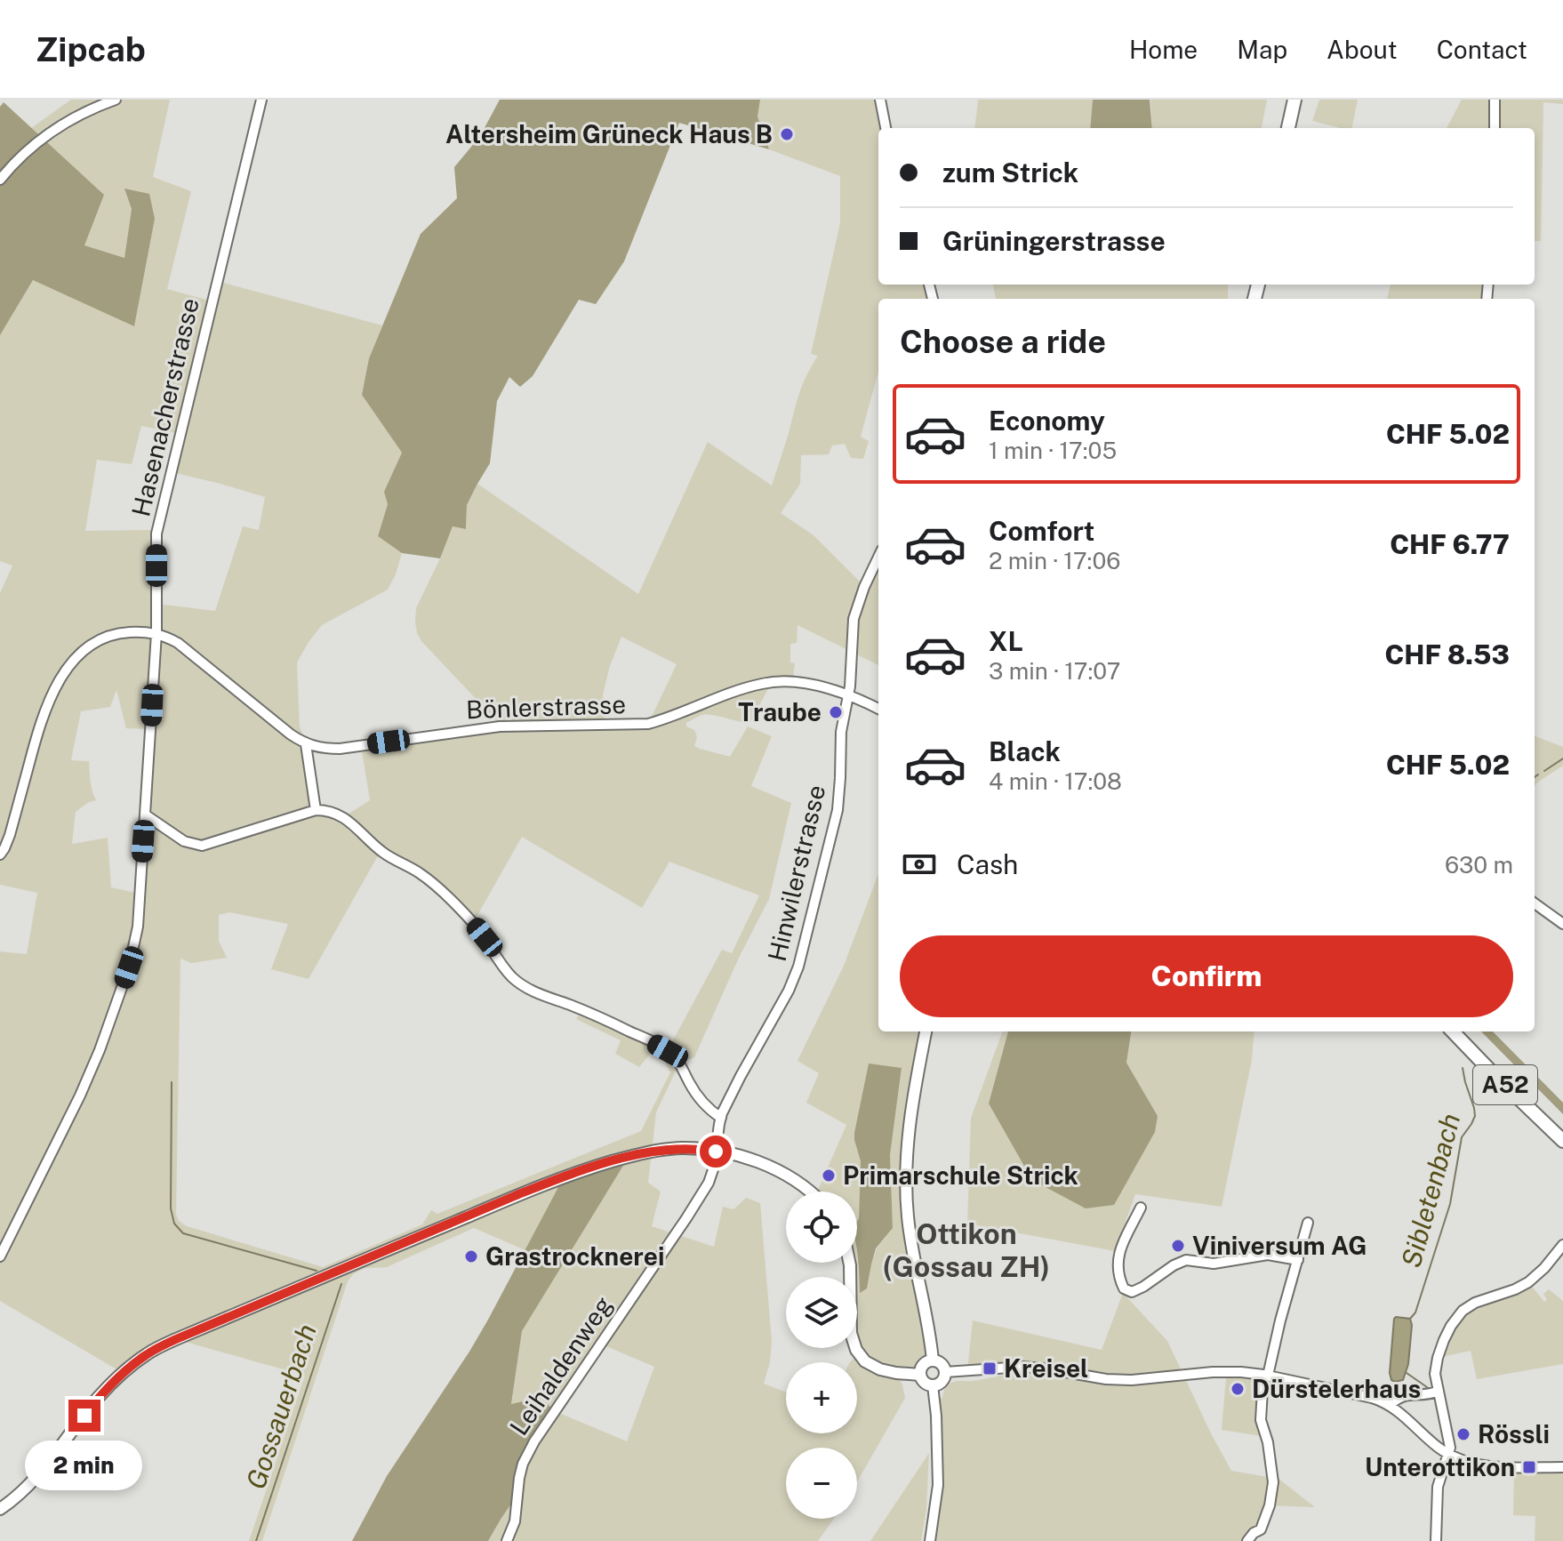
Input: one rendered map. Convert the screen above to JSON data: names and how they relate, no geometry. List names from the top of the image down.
{
  "streets": {
    "highway": ["A52"],
    "street": [
      "Hasenacherstrasse",
      "Bönlerstrasse",
      "Hinwilerstrasse",
      "Leihaldenweg"
    ]
  },
  "crossings": [
    ["Hasenacherstrasse", "Bönlerstrasse"],
    ["Bönlerstrasse", "Hinwilerstrasse"],
    ["Hinwilerstrasse", "Leihaldenweg"]
  ],
  "districts": ["Ottikon (Gossau ZH)"],
  "water": ["Sibletenbach", "Gossauerbach"],
  "places": {
    "other": [
      "Altersheim Grüneck Haus B",
      "Traube",
      "Primarschule Strick",
      "Viniversum AG",
      "Grastrocknerei",
      "Dürstelerhaus",
      "Rössli"
    ],
    "transit": ["Kreisel", "Unterottikon"]
  },
  "page": {
    "header": "Zipcab",
    "nav": [
      "Home",
      "Map",
      "About",
      "Contact"
    ],
    "banner": ["zum Strick", "Grüningerstrasse"],
    "heading": "Choose a ride",
    "list": [
      {
        "name": "Economy",
        "note": "1 min · 17:05",
        "value": "CHF 5.02"
      },
      {
        "name": "Comfort",
        "note": "2 min · 17:06",
        "value": "CHF 6.77"
      },
      {
        "name": "XL",
        "note": "3 min · 17:07",
        "value": "CHF 8.53"
      },
      {
        "name": "Black",
        "note": "4 min · 17:08",
        "value": "CHF 5.02"
      }
    ],
    "pay": ["Cash", "630 m"],
    "buttons": "Confirm",
    "map_buttons": ["+", "−"],
    "bubble": "2 min"
  }
}
